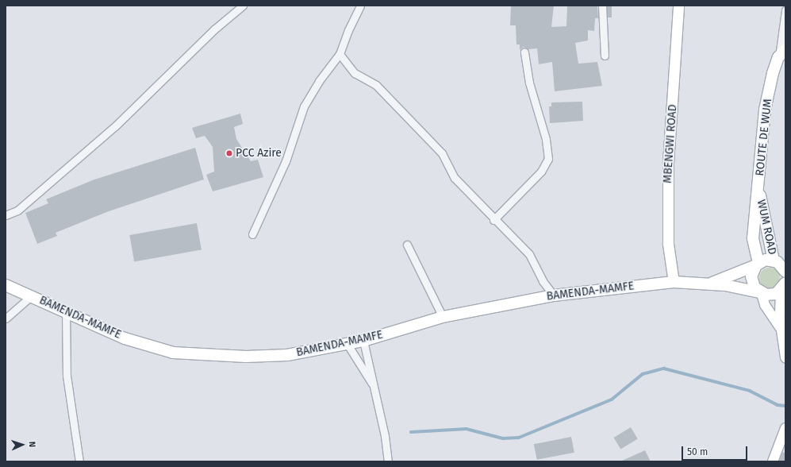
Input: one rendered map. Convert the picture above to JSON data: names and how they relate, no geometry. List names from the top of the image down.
{
  "streets": {
    "highway": ["ROUTE DE WUM", "WUM ROAD", "BAMENDA-MAMFE"],
    "main road": ["MBENGWI ROAD"]
  },
  "crossings": [
    ["ROUTE DE WUM", "WUM ROAD"],
    ["MBENGWI ROAD", "BAMENDA-MAMFE"],
    ["WUM ROAD", "BAMENDA-MAMFE"]
  ],
  "places": ["PCC Azire"],
  "scale_bar": "50 m",
  "north": "right"
}
